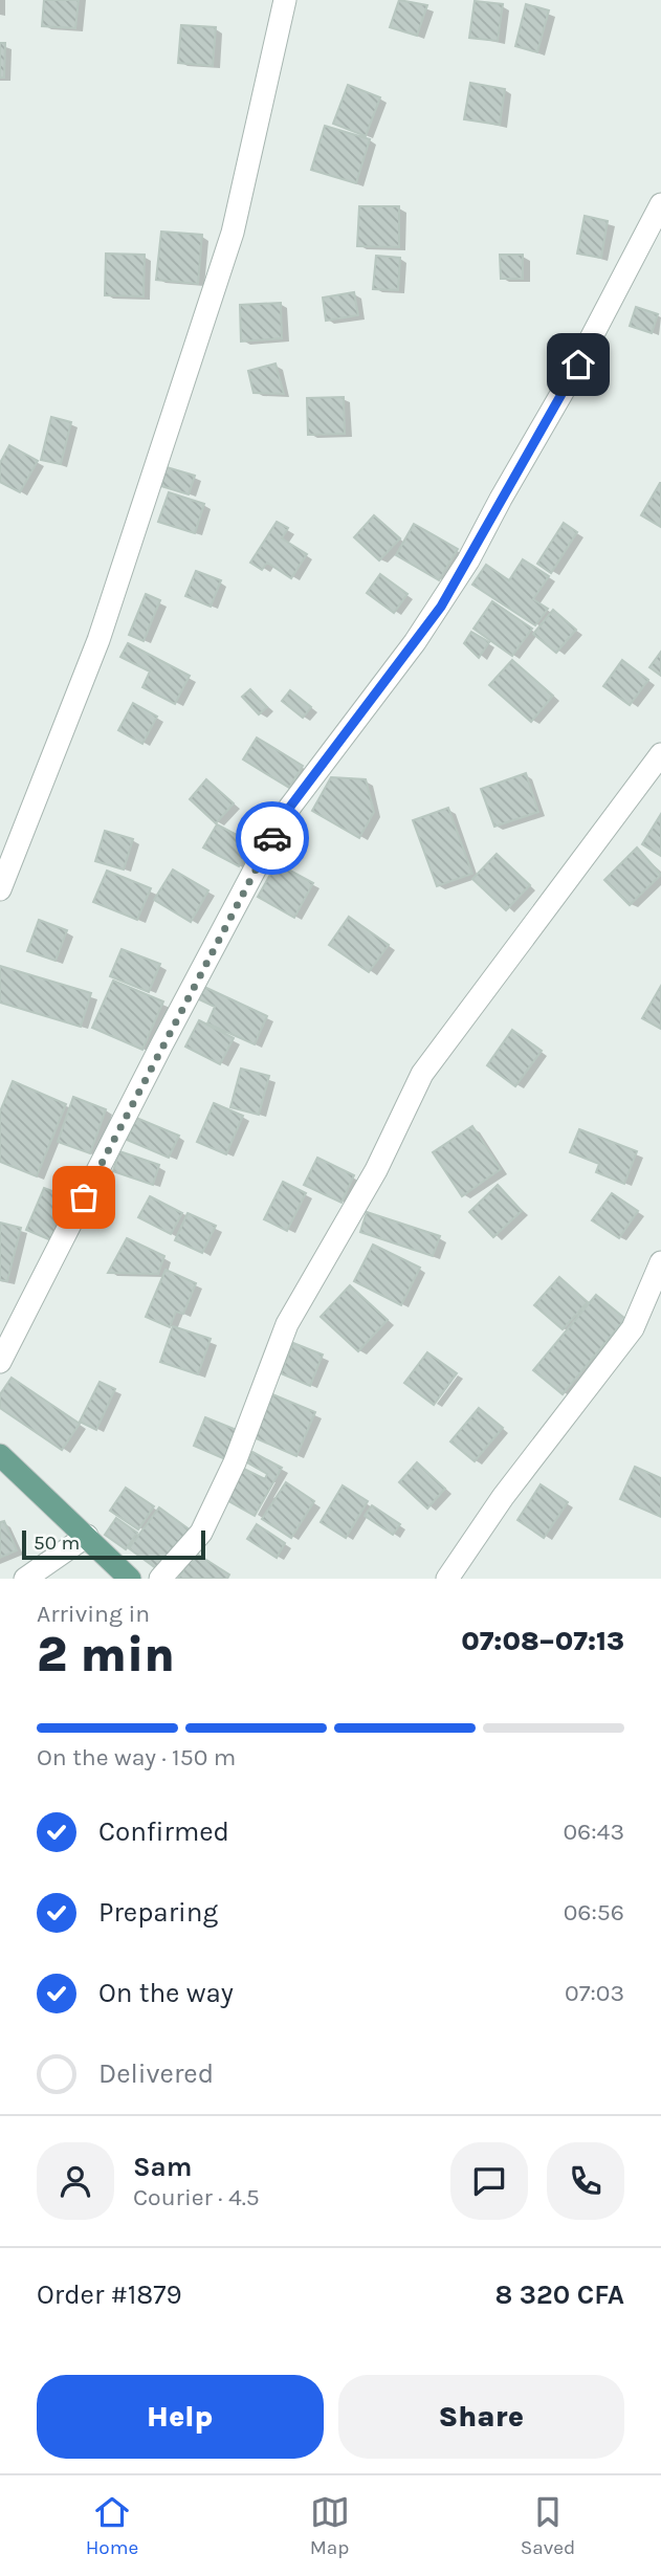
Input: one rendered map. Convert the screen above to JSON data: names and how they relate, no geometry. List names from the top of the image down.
{
  "scale_bar": "50 m",
  "page": {
    "scale": "50 m",
    "heading": ["2 min", "Arriving in", "07:08–07:13"],
    "panel": [
      "Sam",
      "Courier · 4.5",
      "Order #1879",
      "8 320 CFA"
    ],
    "bar": "On the way · 150 m",
    "list": [
      ["Confirmed", "06:43"],
      ["Preparing", "06:56"],
      ["On the way", "07:03"],
      "Delivered"
    ],
    "buttons": ["Help", "Share"],
    "tabs": ["Home", "Map", "Saved"]
  }
}
